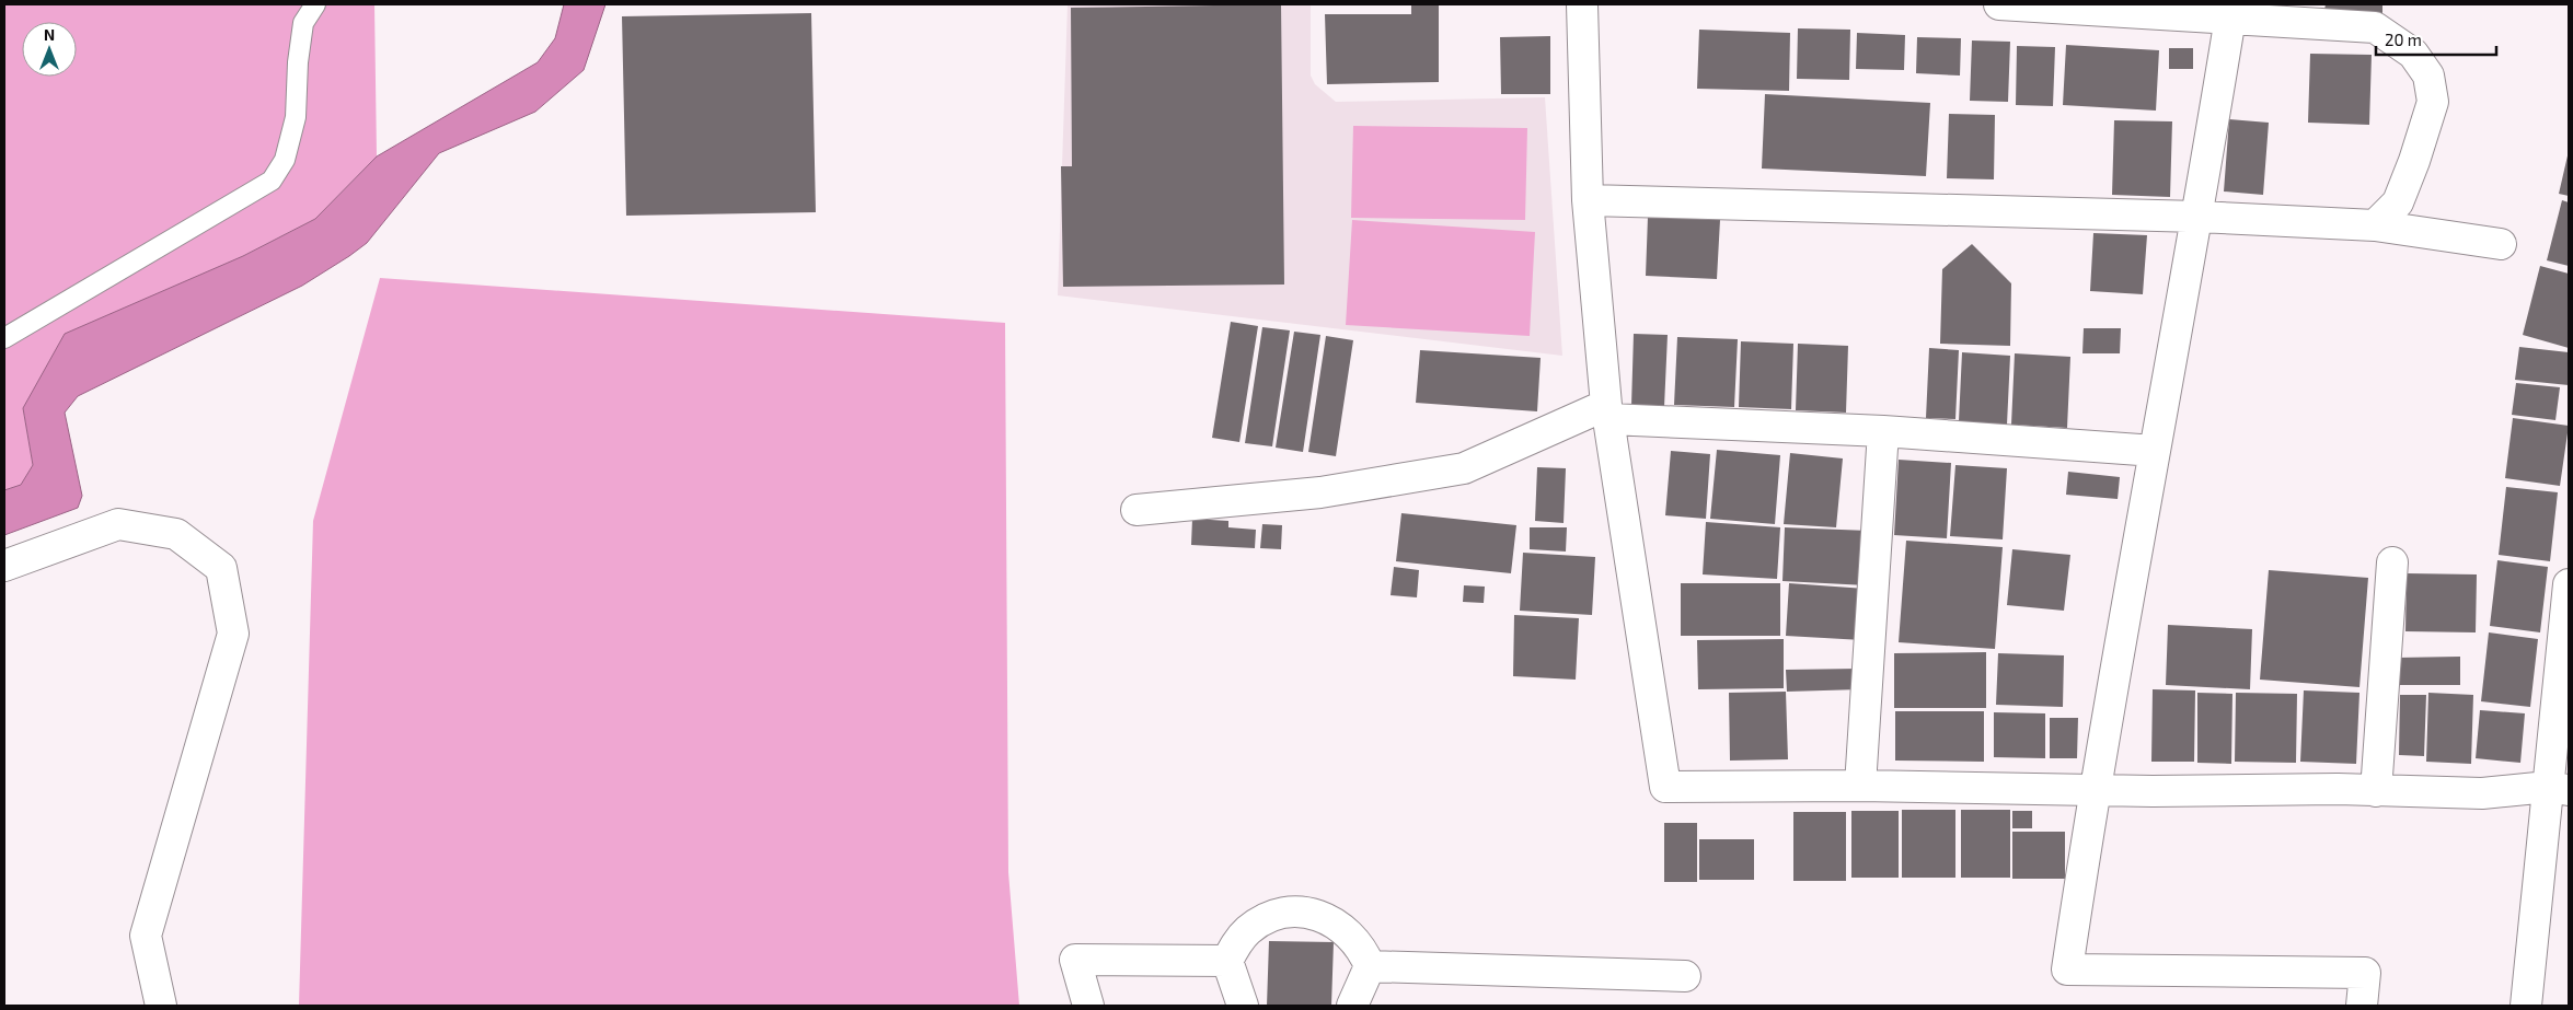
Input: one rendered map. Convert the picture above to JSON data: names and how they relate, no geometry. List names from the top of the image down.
{
  "scale_bar": "20 m",
  "north": "top"
}
